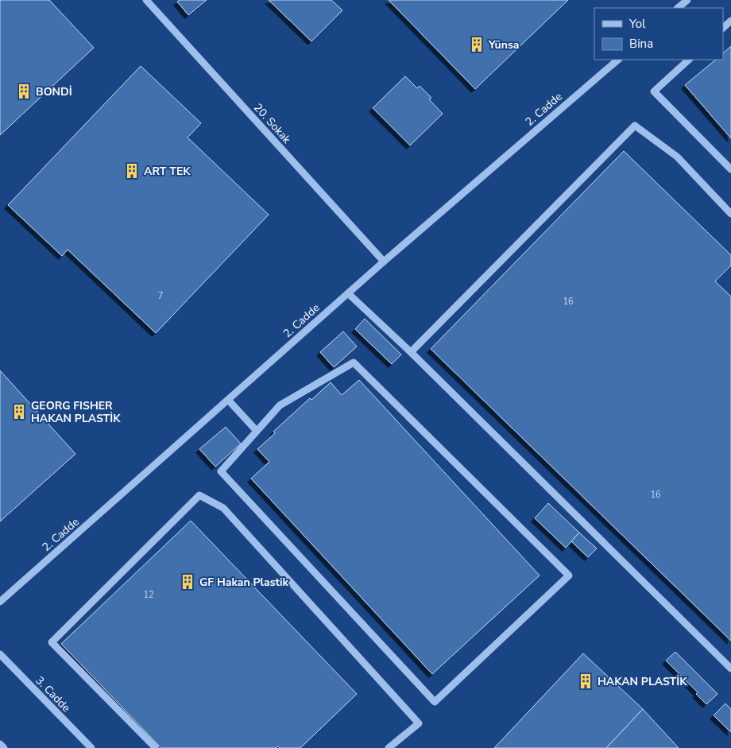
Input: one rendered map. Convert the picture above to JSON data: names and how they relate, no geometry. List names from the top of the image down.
{
  "streets": {
    "street": ["2. Cadde", "20. Sokak", "3. Cadde"]
  },
  "crossings": [
    ["2. Cadde", "20. Sokak"]
  ],
  "places": {
    "building": [
      "Yünsa",
      "BONDİ",
      "ART TEK",
      "GEORG FISHER HAKAN PLASTİK",
      "GF Hakan Plastik",
      "HAKAN PLASTİK"
    ]
  },
  "house_numbers": [
    "7",
    "16",
    "16",
    "12"
  ],
  "legend": ["Yol", "Bina"]
}
